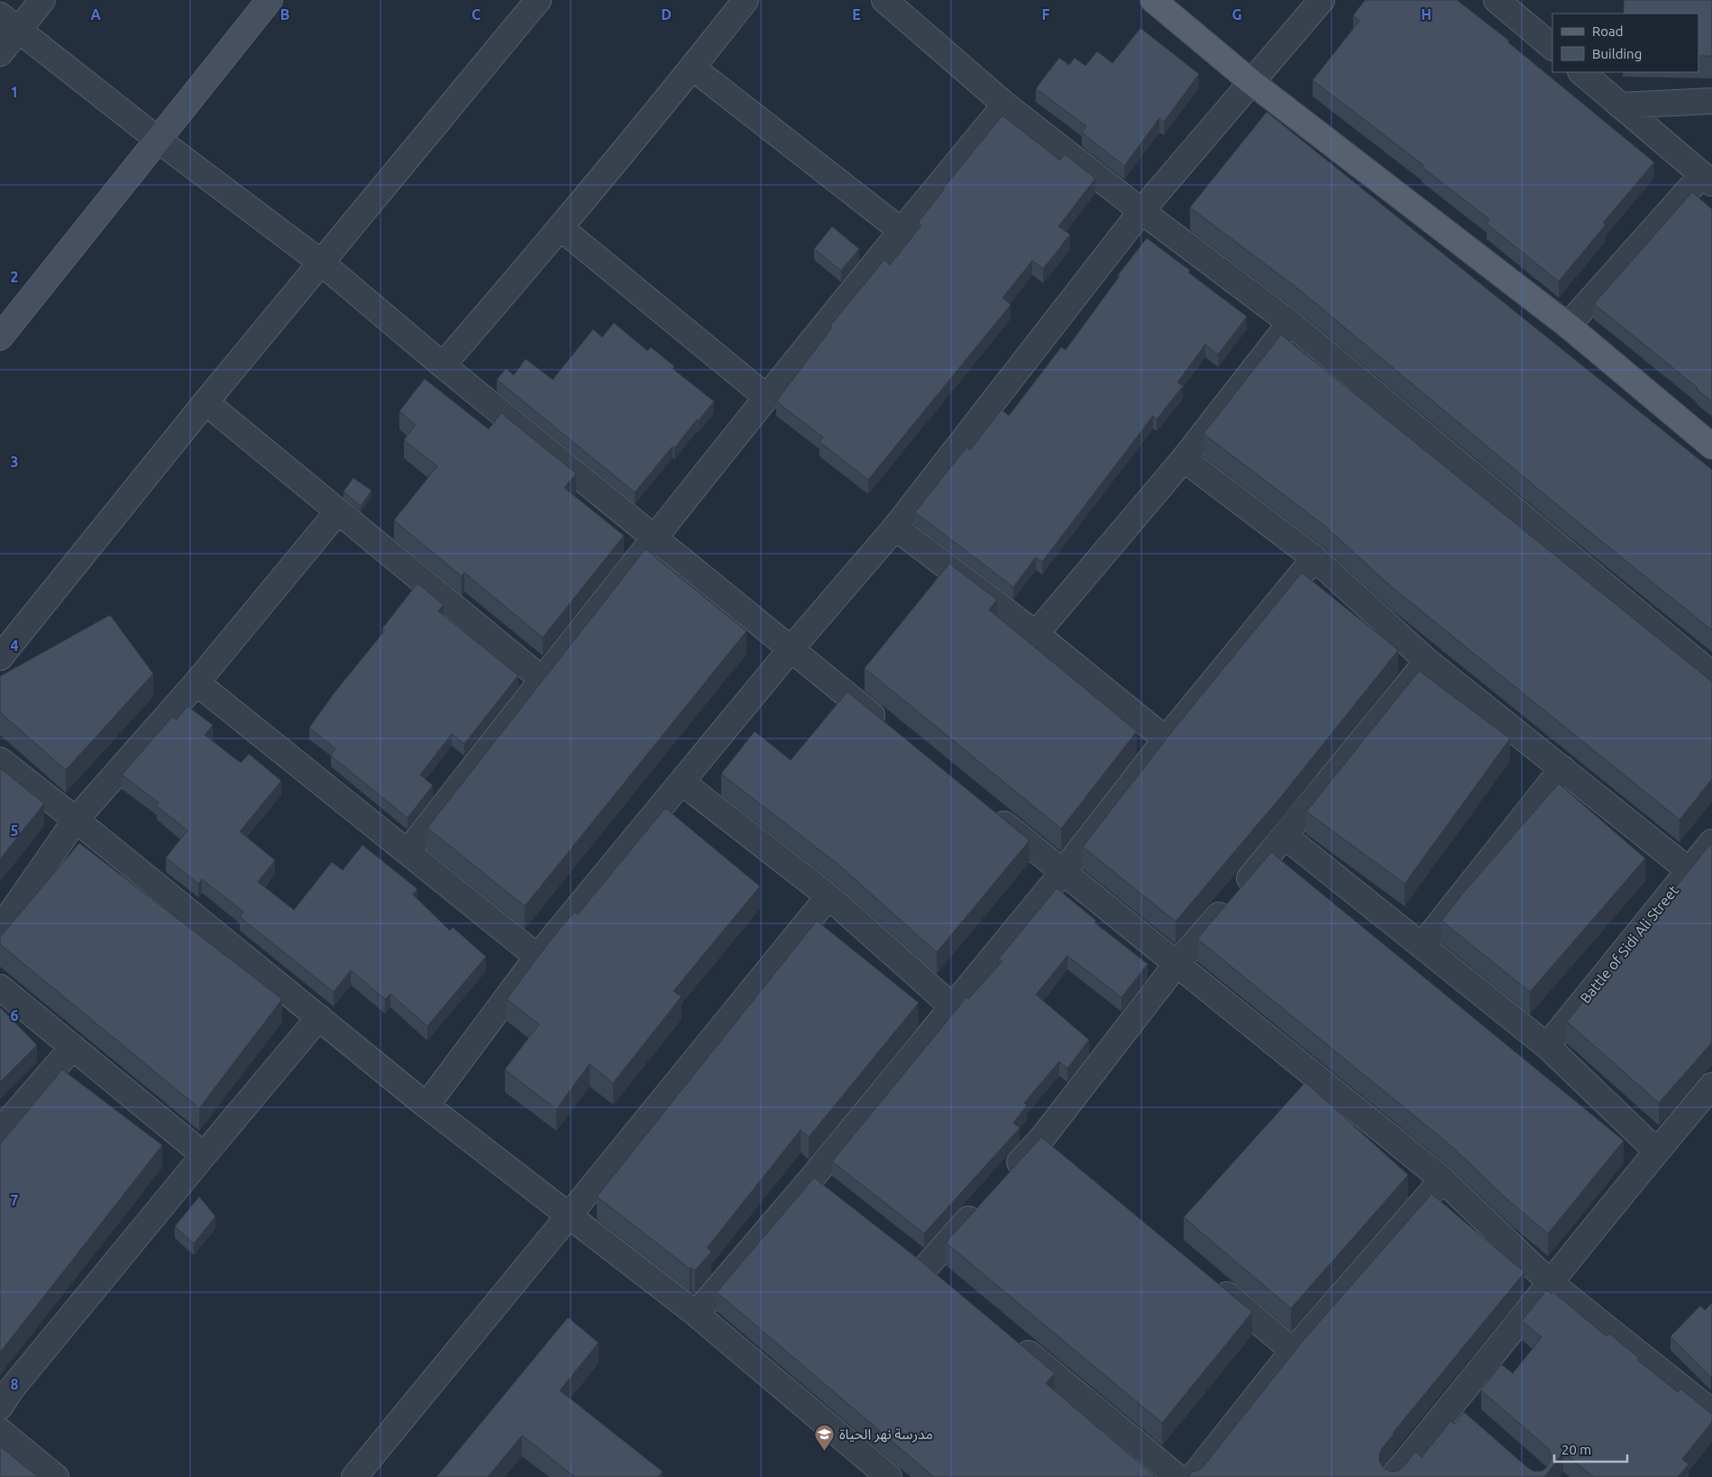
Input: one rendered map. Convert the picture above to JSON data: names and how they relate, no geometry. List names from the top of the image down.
{
  "streets": {
    "street": ["Battle of Sidi Ali Street"]
  },
  "places": {
    "school or university": ["مدرسة نهر الحياة"]
  },
  "legend": ["Road", "Building"],
  "scale_bar": "20 m",
  "grid": {
    "columns": [
      "A",
      "B",
      "C",
      "D",
      "E",
      "F",
      "G",
      "H"
    ],
    "rows": [
      "1",
      "2",
      "3",
      "4",
      "5",
      "6",
      "7",
      "8"
    ]
  }
}
